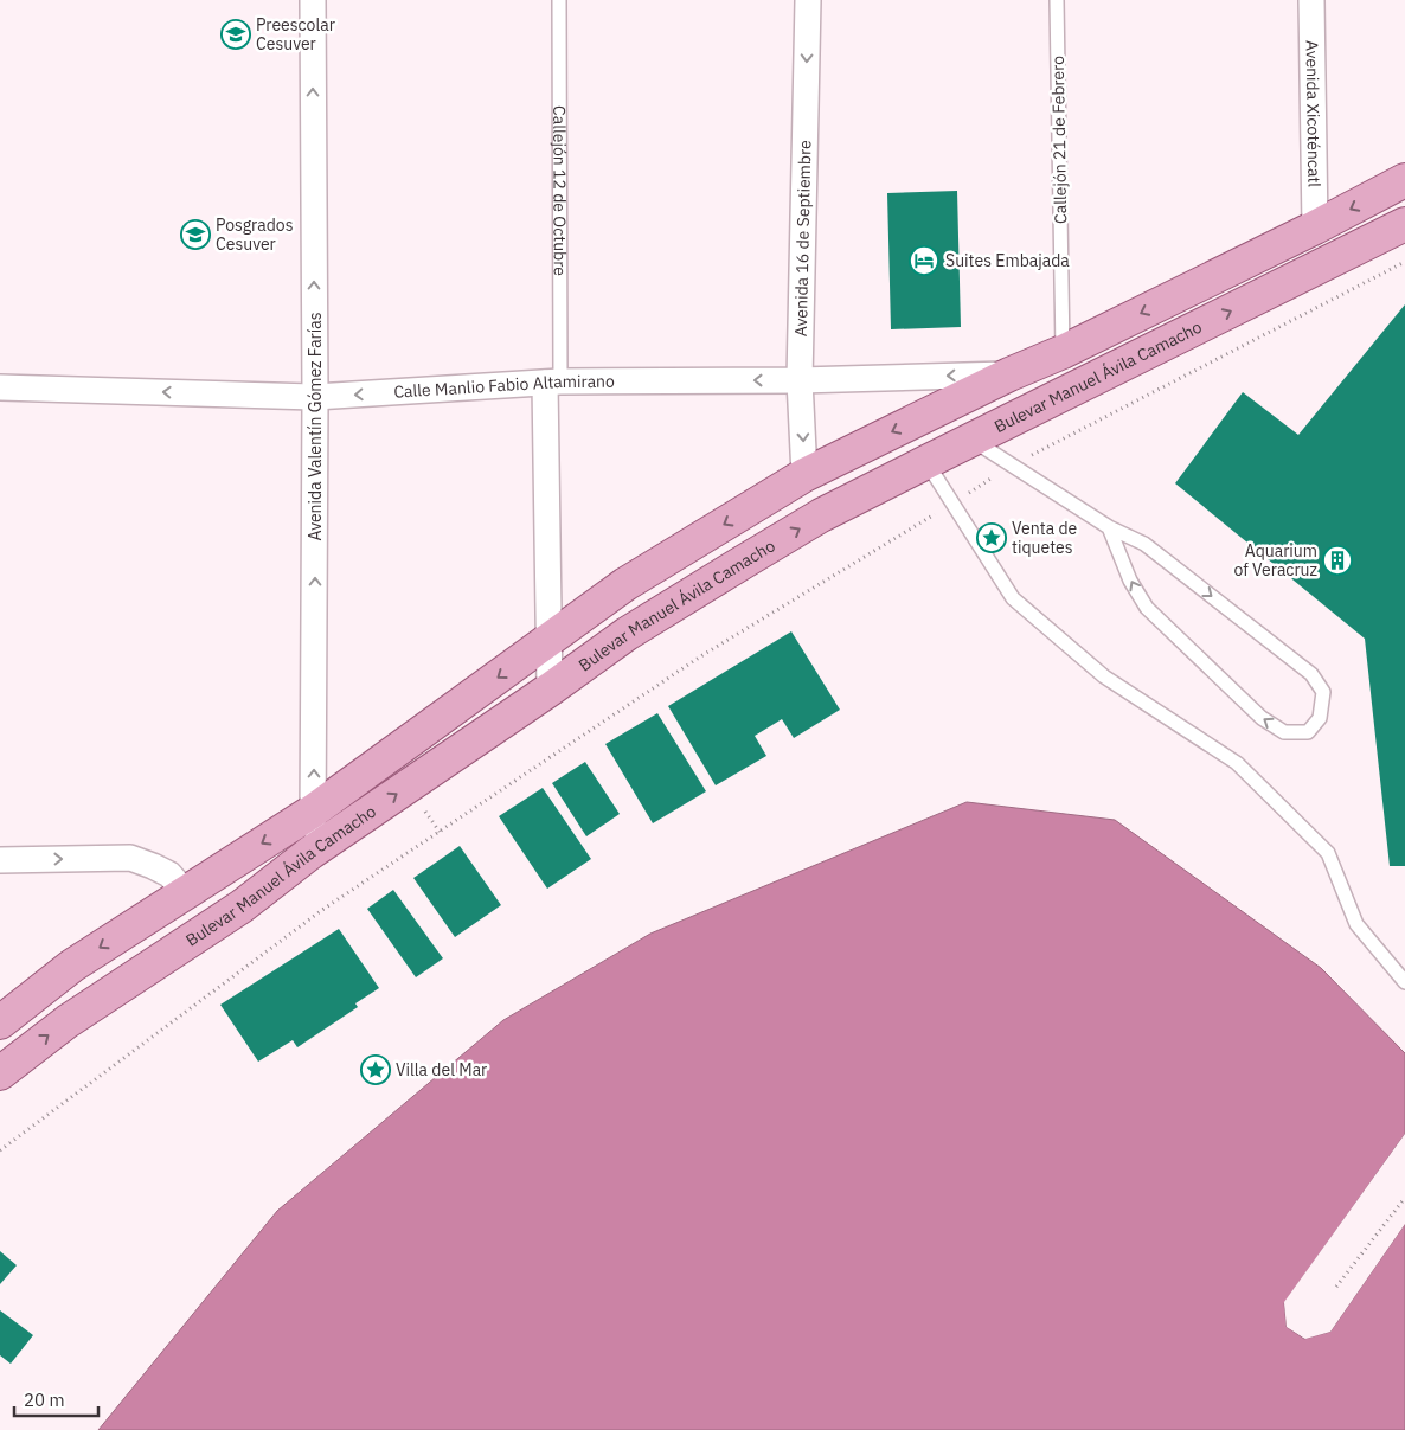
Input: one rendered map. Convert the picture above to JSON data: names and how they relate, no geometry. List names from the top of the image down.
{
  "streets": {
    "main road": ["Bulevar Manuel Ávila Camacho"],
    "street": [
      "Avenida Xicoténcatl",
      "Callejón 12 de Octubre",
      "Avenida 16 de Septiembre",
      "Calle Manlio Fabio Altamirano",
      "Avenida Valentín Gómez Farías"
    ],
    "lane": ["Callejón 21 de Febrero"]
  },
  "crossings": [
    ["Avenida Xicoténcatl", "Bulevar Manuel Ávila Camacho"],
    ["Callejón 21 de Febrero", "Bulevar Manuel Ávila Camacho"],
    ["Callejón 12 de Octubre", "Bulevar Manuel Ávila Camacho"],
    ["Callejón 12 de Octubre", "Calle Manlio Fabio Altamirano"],
    ["Avenida 16 de Septiembre", "Bulevar Manuel Ávila Camacho"],
    ["Avenida 16 de Septiembre", "Calle Manlio Fabio Altamirano"],
    ["Bulevar Manuel Ávila Camacho", "Calle Manlio Fabio Altamirano"],
    ["Bulevar Manuel Ávila Camacho", "Avenida Valentín Gómez Farías"],
    ["Calle Manlio Fabio Altamirano", "Avenida Valentín Gómez Farías"]
  ],
  "one_way": ["Avenida 16 de Septiembre", "Calle Manlio Fabio Altamirano", "Avenida Valentín Gómez Farías"],
  "places": {
    "school or university": ["Preescolar Cesuver", "Posgrados Cesuver"],
    "hotel": ["Suites Embajada"],
    "place": ["Venta de tiquetes", "Villa del Mar"],
    "building": ["Aquarium of Veracruz"]
  },
  "scale_bar": "20 m"
}
